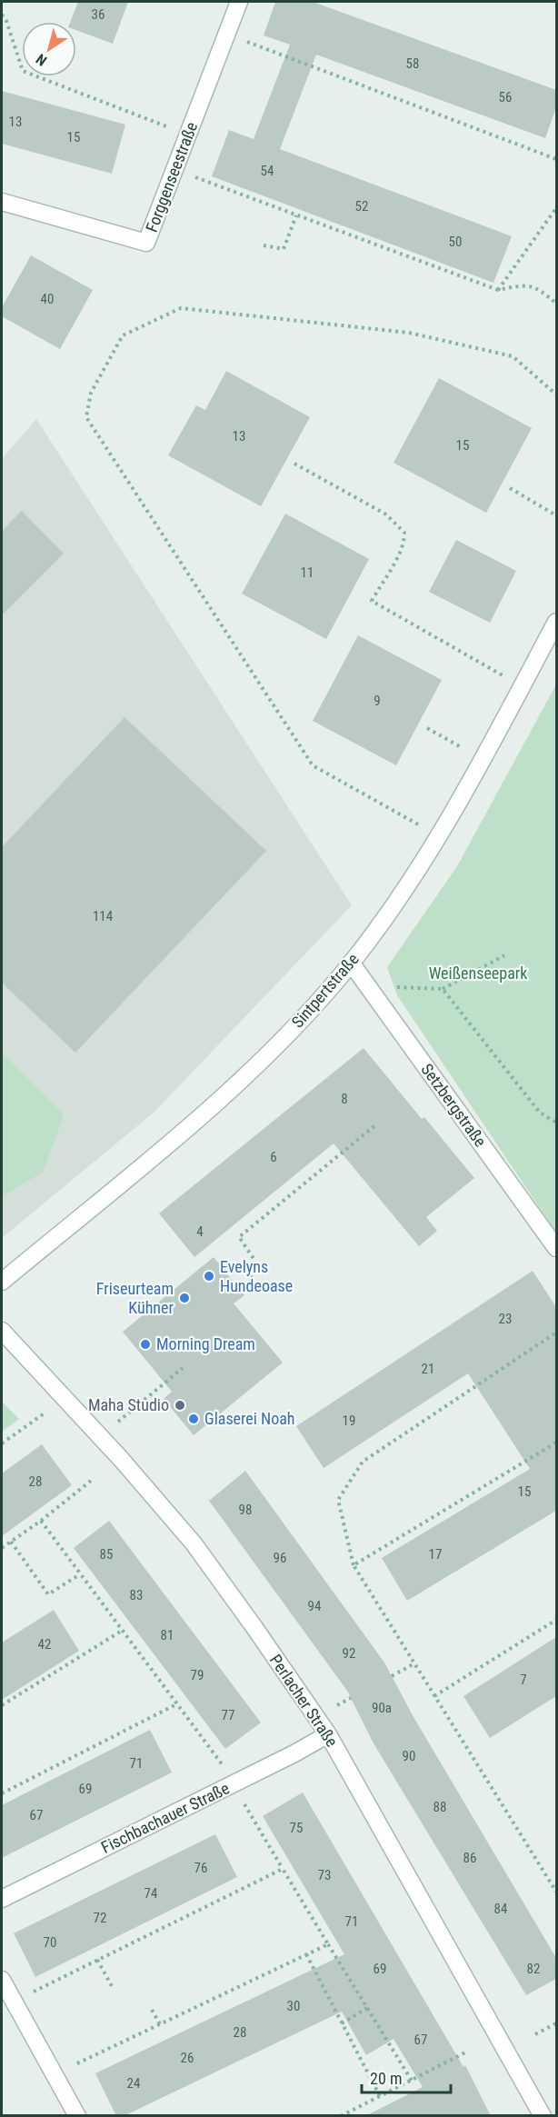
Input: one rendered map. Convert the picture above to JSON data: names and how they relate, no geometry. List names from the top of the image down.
{
  "streets": {
    "street": [
      "Forggenseestraße",
      "Sintpertstraße",
      "Setzbergstraße",
      "Perlacher Straße",
      "Fischbachauer Straße"
    ]
  },
  "crossings": [
    ["Sintpertstraße", "Setzbergstraße"],
    ["Perlacher Straße", "Fischbachauer Straße"]
  ],
  "parks": ["Weißenseepark"],
  "places": [
    "Evelyns Hundeoase",
    "Friseurteam Kühner",
    "Morning Dream",
    "Maha Studio",
    "Glaserei Noah"
  ],
  "house_numbers": [
    "36",
    "58",
    "56",
    "13",
    "15",
    "54",
    "52",
    "50",
    "40",
    "13",
    "15",
    "11",
    "9",
    "114",
    "8",
    "6",
    "4",
    "23",
    "21",
    "19",
    "28",
    "15",
    "98",
    "85",
    "17",
    "96",
    "83",
    "94",
    "81",
    "42",
    "92",
    "79",
    "7",
    "90a",
    "77",
    "90",
    "71",
    "69",
    "88",
    "67",
    "75",
    "86",
    "76",
    "73",
    "74",
    "84",
    "72",
    "71",
    "70",
    "69",
    "82",
    "30",
    "28",
    "67",
    "26",
    "24"
  ],
  "scale_bar": "20 m",
  "north": "bottom left"
}
